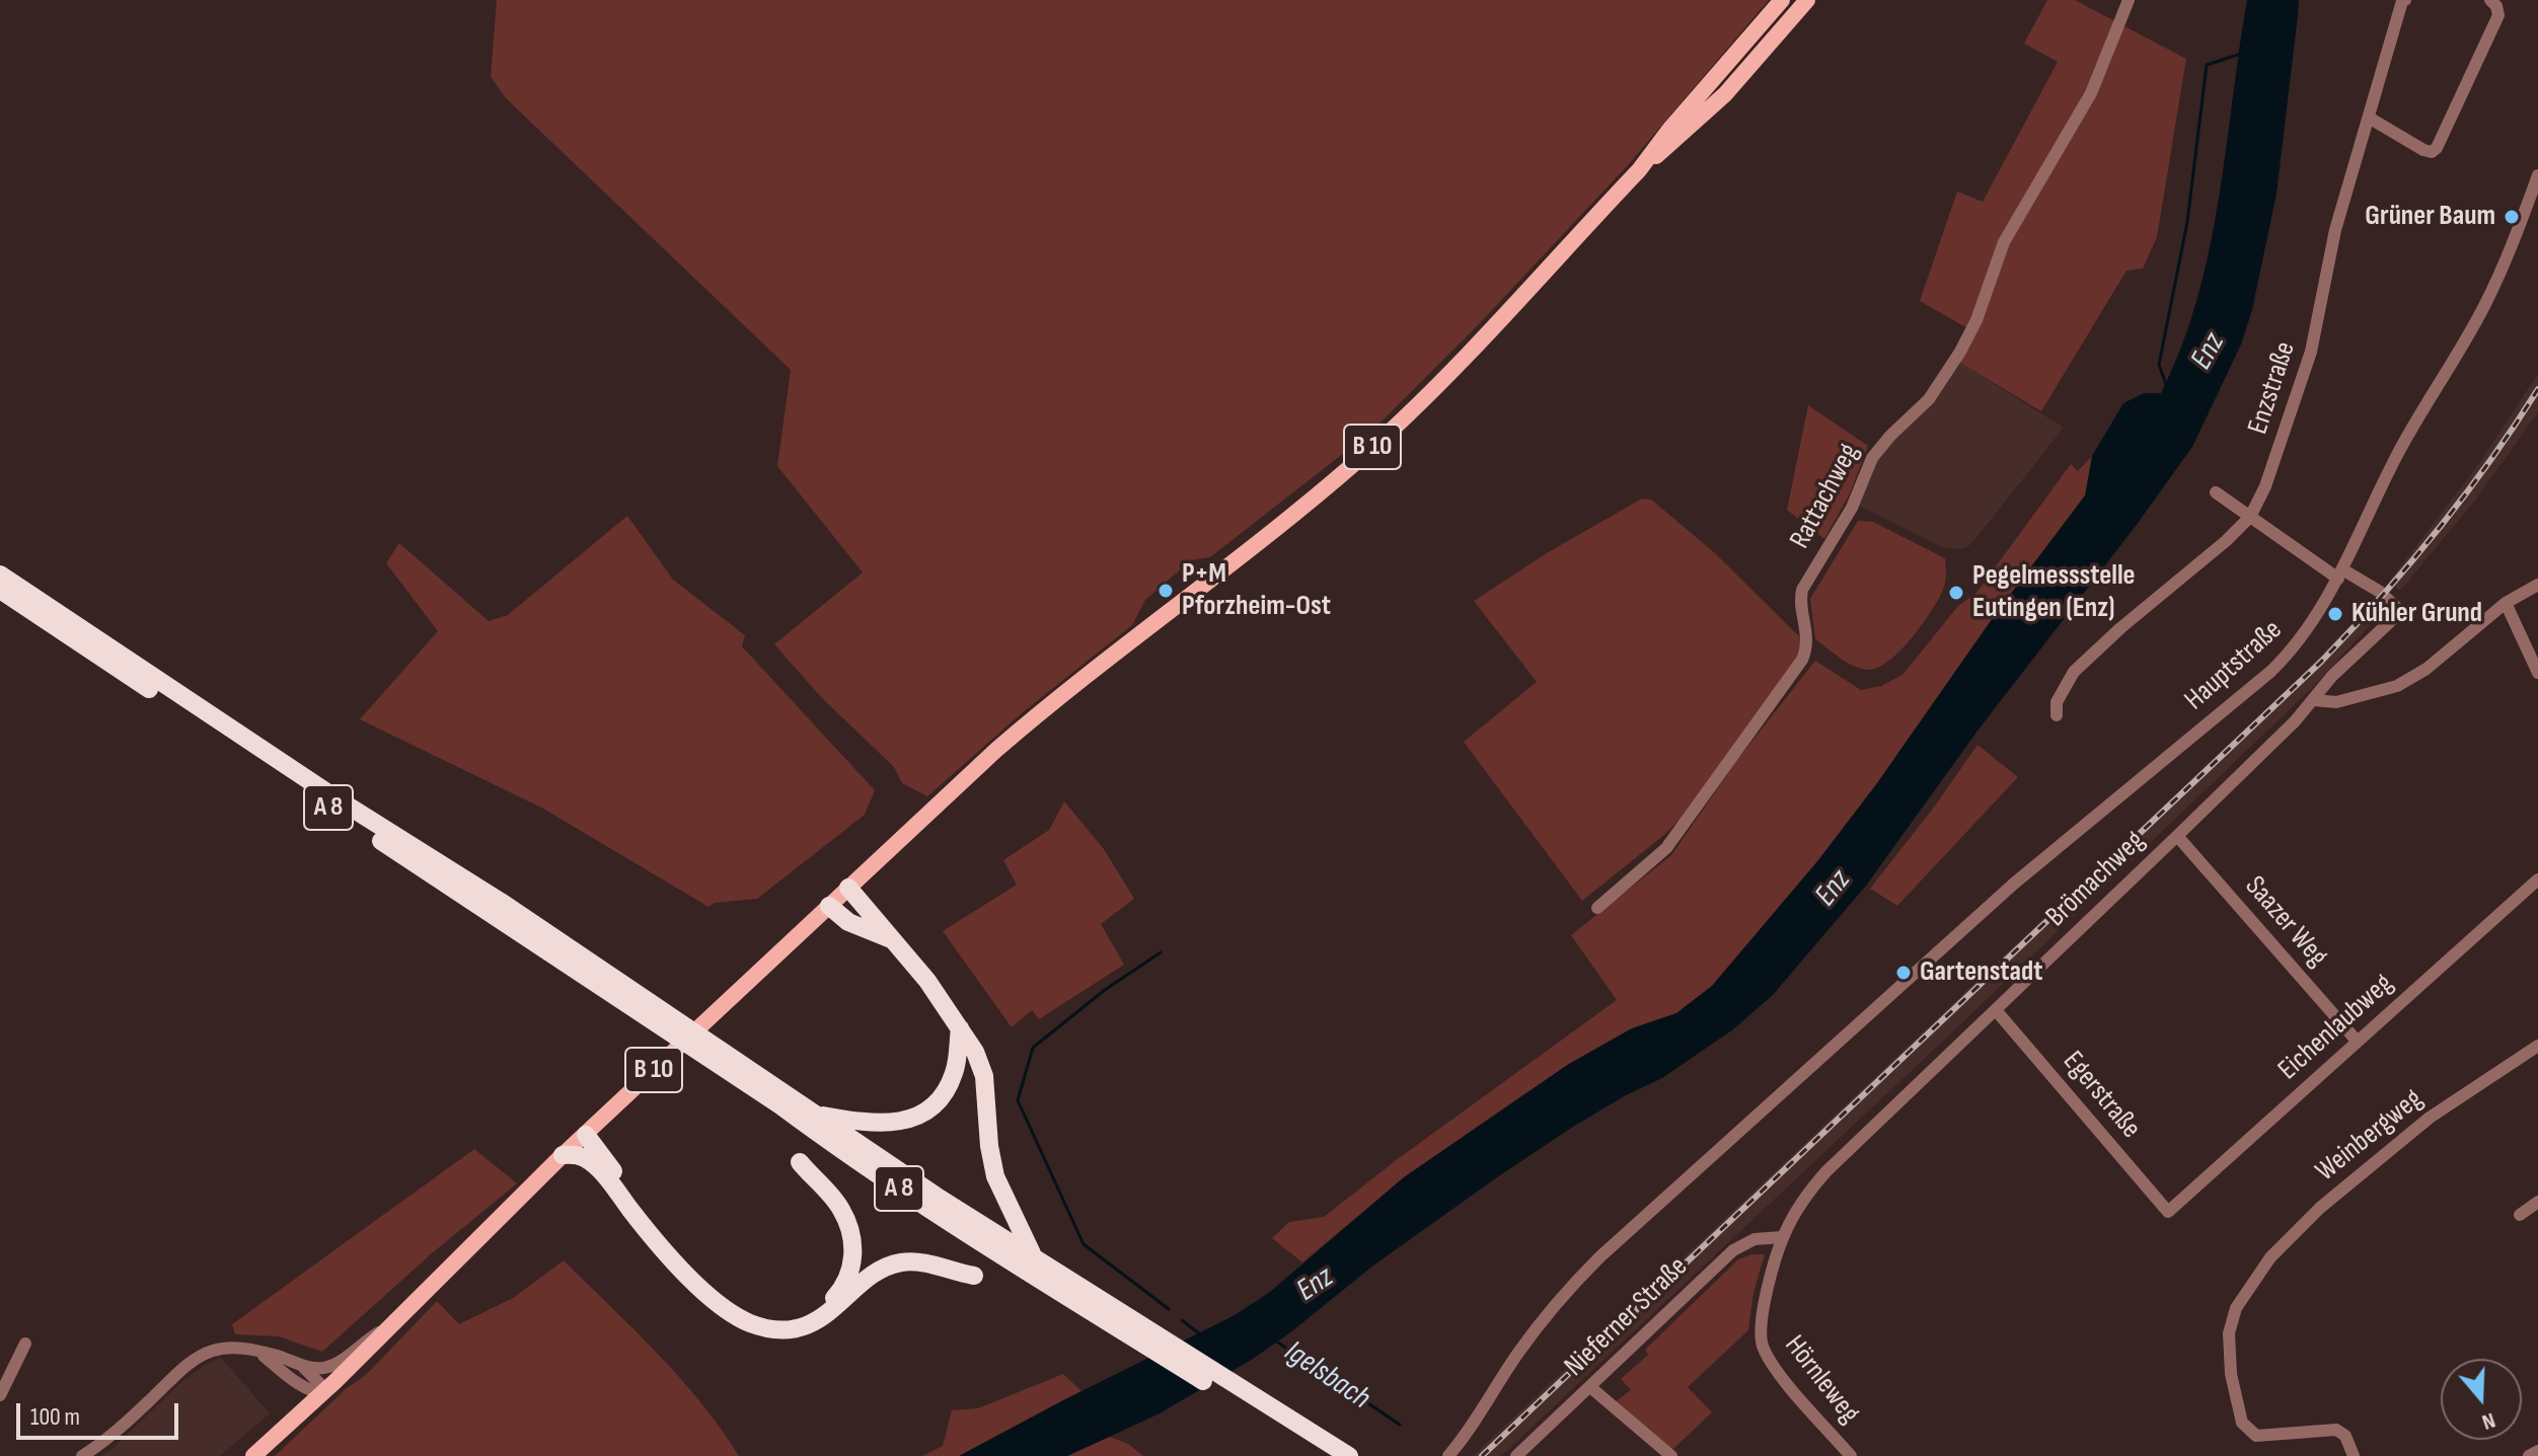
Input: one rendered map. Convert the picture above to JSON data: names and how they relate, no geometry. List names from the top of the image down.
{
  "streets": {
    "highway": ["A 8"],
    "main road": ["B 10"],
    "street": [
      "Enzstraße",
      "Rattachweg",
      "Hauptstraße",
      "Brömachweg",
      "Saazer Weg",
      "Eichenlaubweg",
      "Egerstraße",
      "Weinbergweg",
      "Nieferner Straße",
      "Hörnleweg"
    ]
  },
  "crossings": [
    ["Hauptstraße", "Brömachweg"],
    ["Brömachweg", "Saazer Weg"],
    ["Brömachweg", "Egerstraße"],
    ["Brömachweg", "Nieferner Straße"],
    ["Brömachweg", "Hörnleweg"],
    ["Saazer Weg", "Eichenlaubweg"],
    ["Eichenlaubweg", "Egerstraße"],
    ["Nieferner Straße", "Hörnleweg"]
  ],
  "water": ["Enz", "Igelsbach"],
  "places": [
    "Grüner Baum",
    "P+M Pforzheim-Ost",
    "Pegelmessstelle Eutingen (Enz)",
    "Kühler Grund",
    "Gartenstadt"
  ],
  "scale_bar": "100 m",
  "north": "bottom"
}
